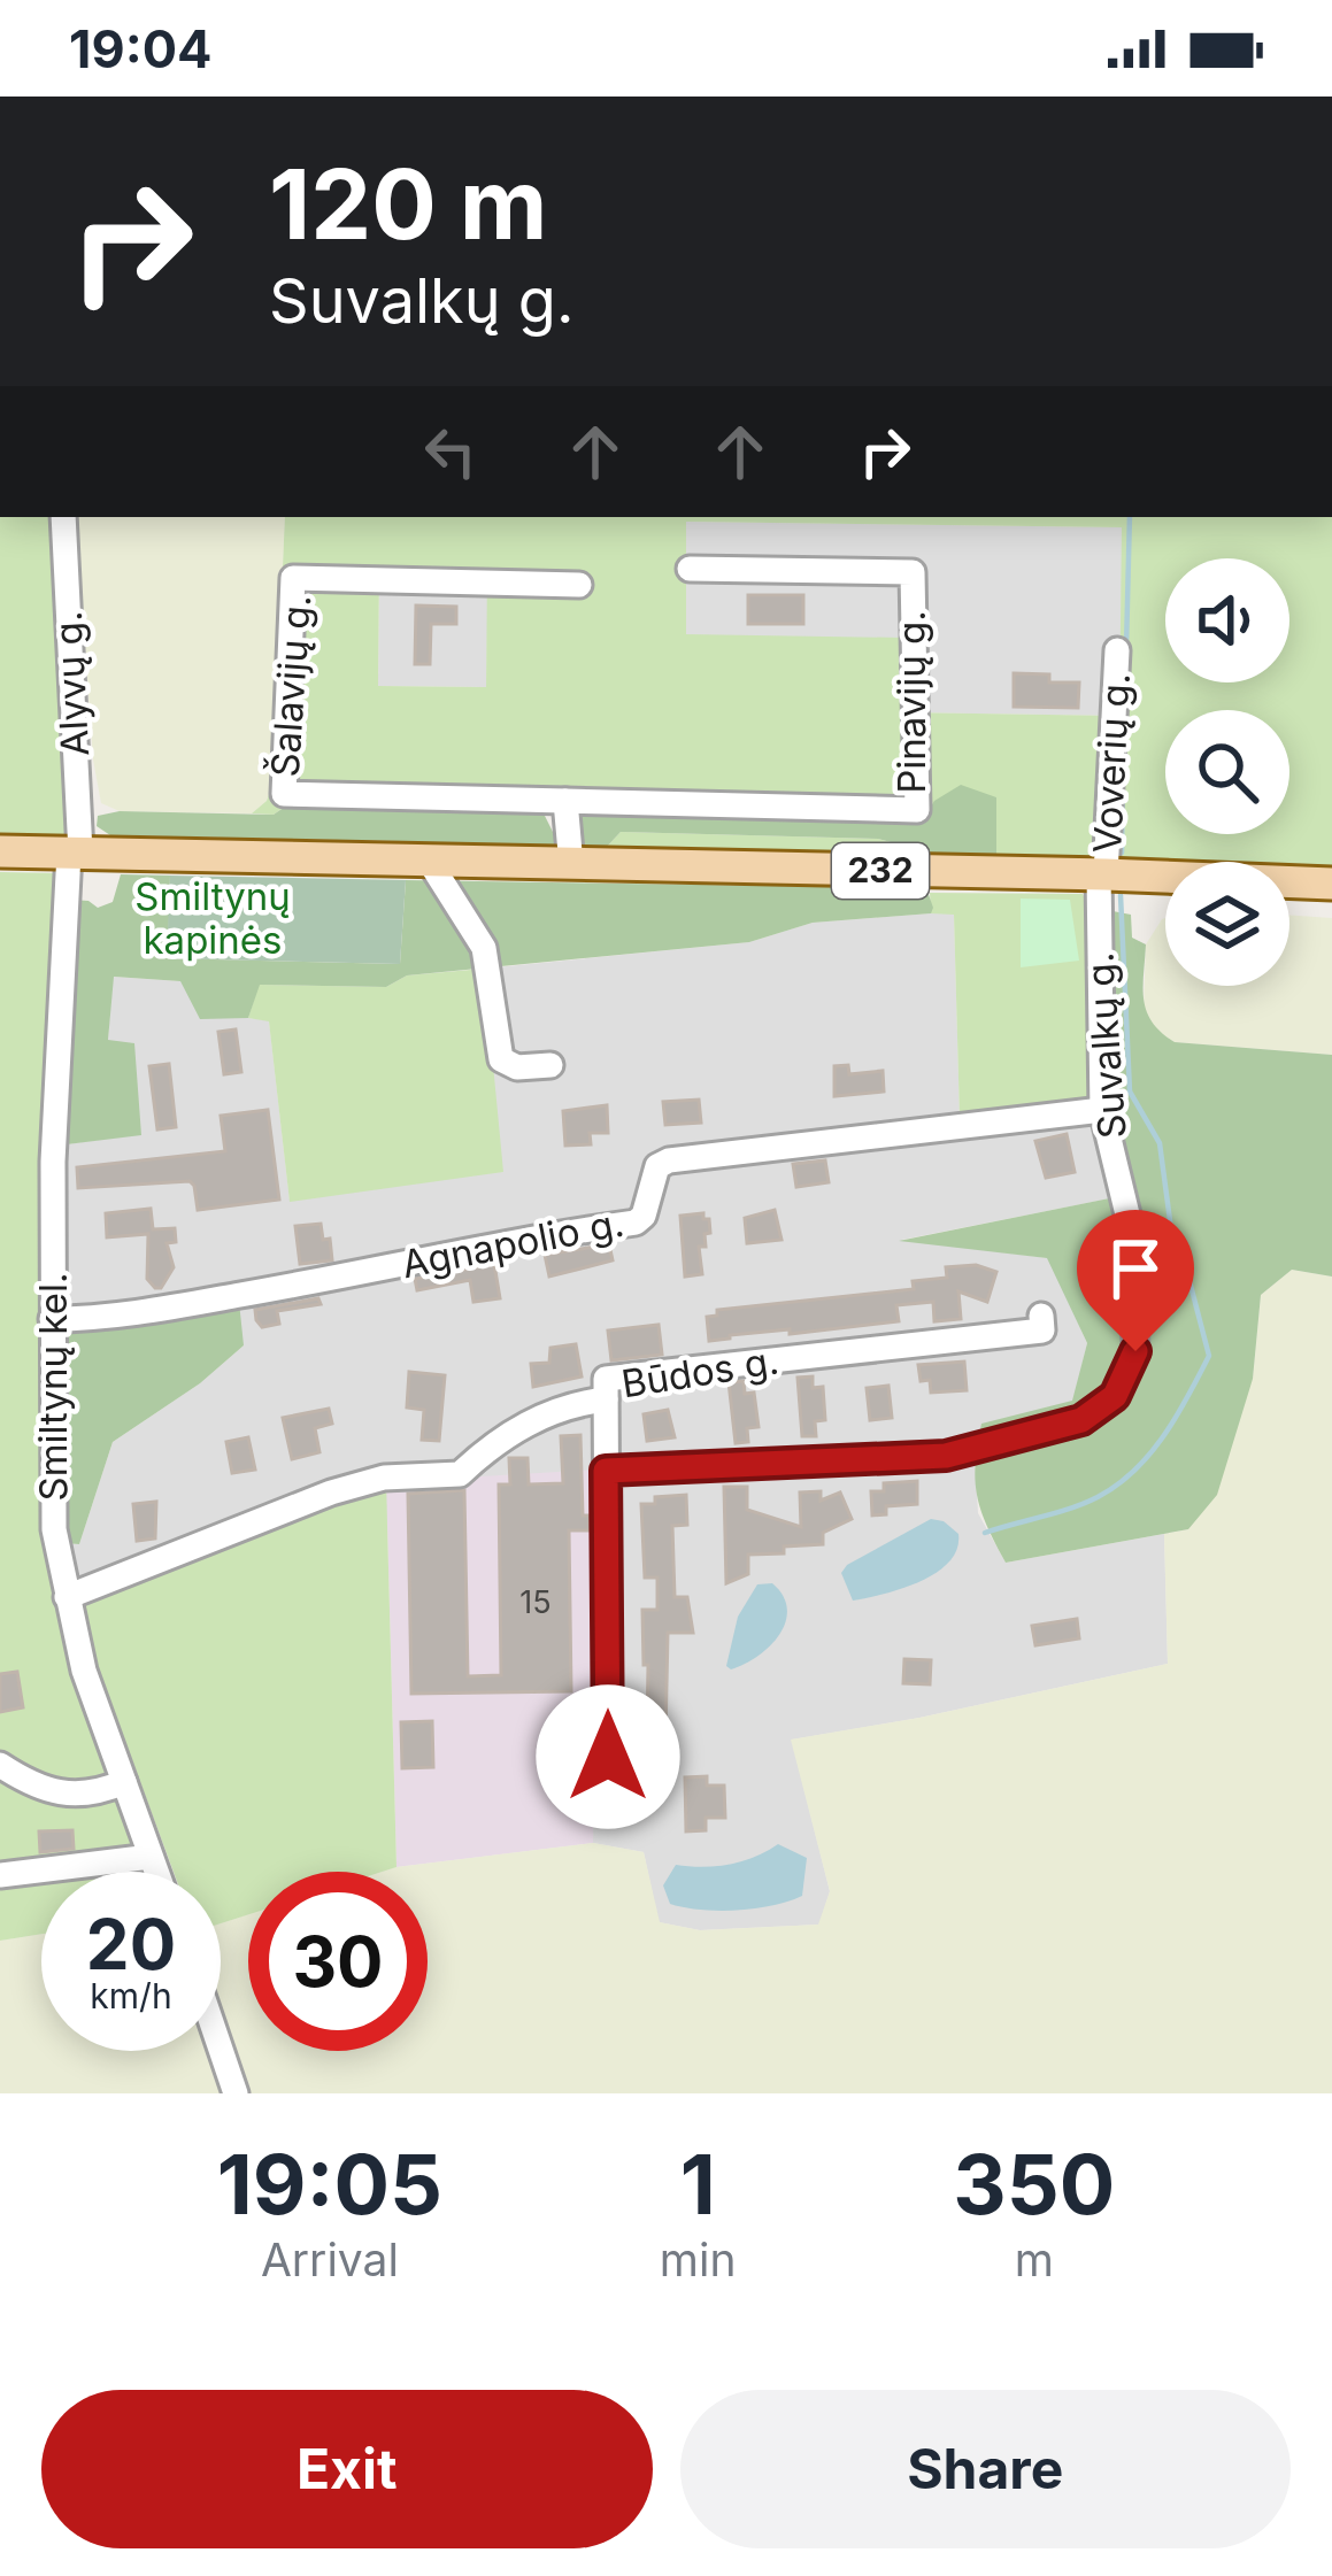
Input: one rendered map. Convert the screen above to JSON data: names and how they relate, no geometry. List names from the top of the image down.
{
  "streets": {
    "main road": ["232"],
    "street": [
      "Alyvų g.",
      "Šalavijų g.",
      "Pinavijų g.",
      "Voverių g.",
      "Suvalkų g.",
      "Agnapolio g.",
      "Būdos g.",
      "Smiltynų kel."
    ]
  },
  "crossings": [
    ["Alyvų g.", "232"],
    ["Alyvų g.", "Smiltynų kel."],
    ["Šalavijų g.", "Pinavijų g."],
    ["Voverių g.", "232"],
    ["Voverių g.", "Suvalkų g."],
    ["232", "Suvalkų g."],
    ["232", "Smiltynų kel."],
    ["Suvalkų g.", "Agnapolio g."],
    ["Agnapolio g.", "Smiltynų kel."],
    ["Būdos g.", "Smiltynų kel."]
  ],
  "parks": ["Smiltynų kapinės"],
  "house_numbers": ["15"],
  "page": {
    "status": "19:04",
    "turn": ["120 m", "Suvalkų g."],
    "speed": "20 km/h",
    "limit": "30",
    "eta": [
      "19:05",
      "Arrival",
      "1",
      "min",
      "350",
      "m"
    ],
    "buttons": ["Exit", "Share"]
  }
}
